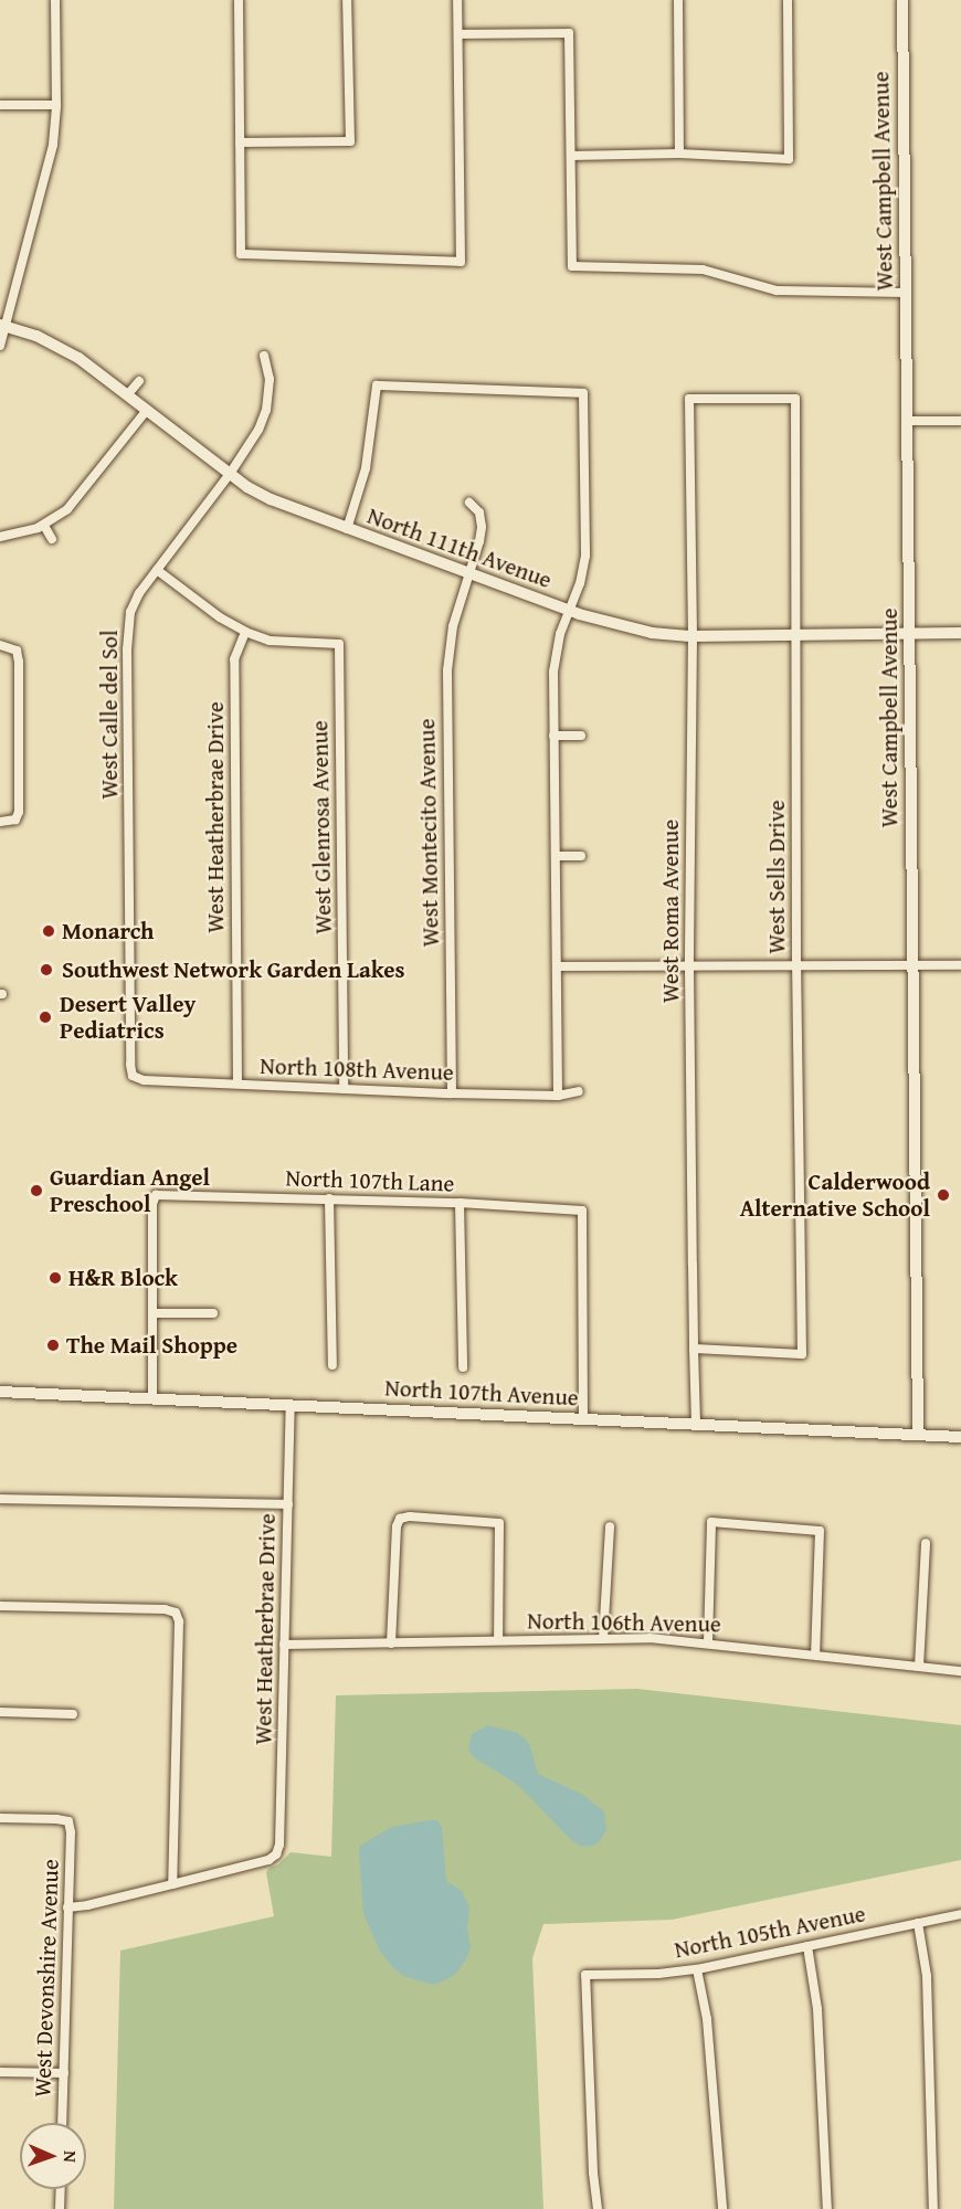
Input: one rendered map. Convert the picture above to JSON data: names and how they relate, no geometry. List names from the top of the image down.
{
  "streets": {
    "street": [
      "West Campbell Avenue",
      "North 111th Avenue",
      "West Calle del Sol",
      "West Heatherbrae Drive",
      "West Glenrosa Avenue",
      "West Montecito Avenue",
      "West Sells Drive",
      "West Roma Avenue",
      "North 108th Avenue",
      "North 107th Lane",
      "North 107th Avenue",
      "North 106th Avenue",
      "North 105th Avenue",
      "West Devonshire Avenue"
    ]
  },
  "crossings": [
    ["West Campbell Avenue", "North 111th Avenue"],
    ["West Campbell Avenue", "North 107th Avenue"],
    ["North 111th Avenue", "West Calle del Sol"],
    ["North 111th Avenue", "West Montecito Avenue"],
    ["North 111th Avenue", "West Sells Drive"],
    ["North 111th Avenue", "West Roma Avenue"],
    ["West Calle del Sol", "North 108th Avenue"],
    ["West Heatherbrae Drive", "West Glenrosa Avenue"],
    ["West Heatherbrae Drive", "North 108th Avenue"],
    ["West Heatherbrae Drive", "North 107th Avenue"],
    ["West Heatherbrae Drive", "North 106th Avenue"],
    ["West Glenrosa Avenue", "North 108th Avenue"],
    ["West Montecito Avenue", "North 108th Avenue"],
    ["West Sells Drive", "West Roma Avenue"],
    ["West Roma Avenue", "North 107th Avenue"],
    ["North 107th Lane", "North 107th Avenue"]
  ],
  "places": [
    "Monarch",
    "Southwest Network Garden Lakes",
    "Desert Valley Pediatrics",
    "Guardian Angel Preschool",
    "Calderwood Alternative School",
    "H&R Block",
    "The Mail Shoppe"
  ],
  "north": "right"
}
